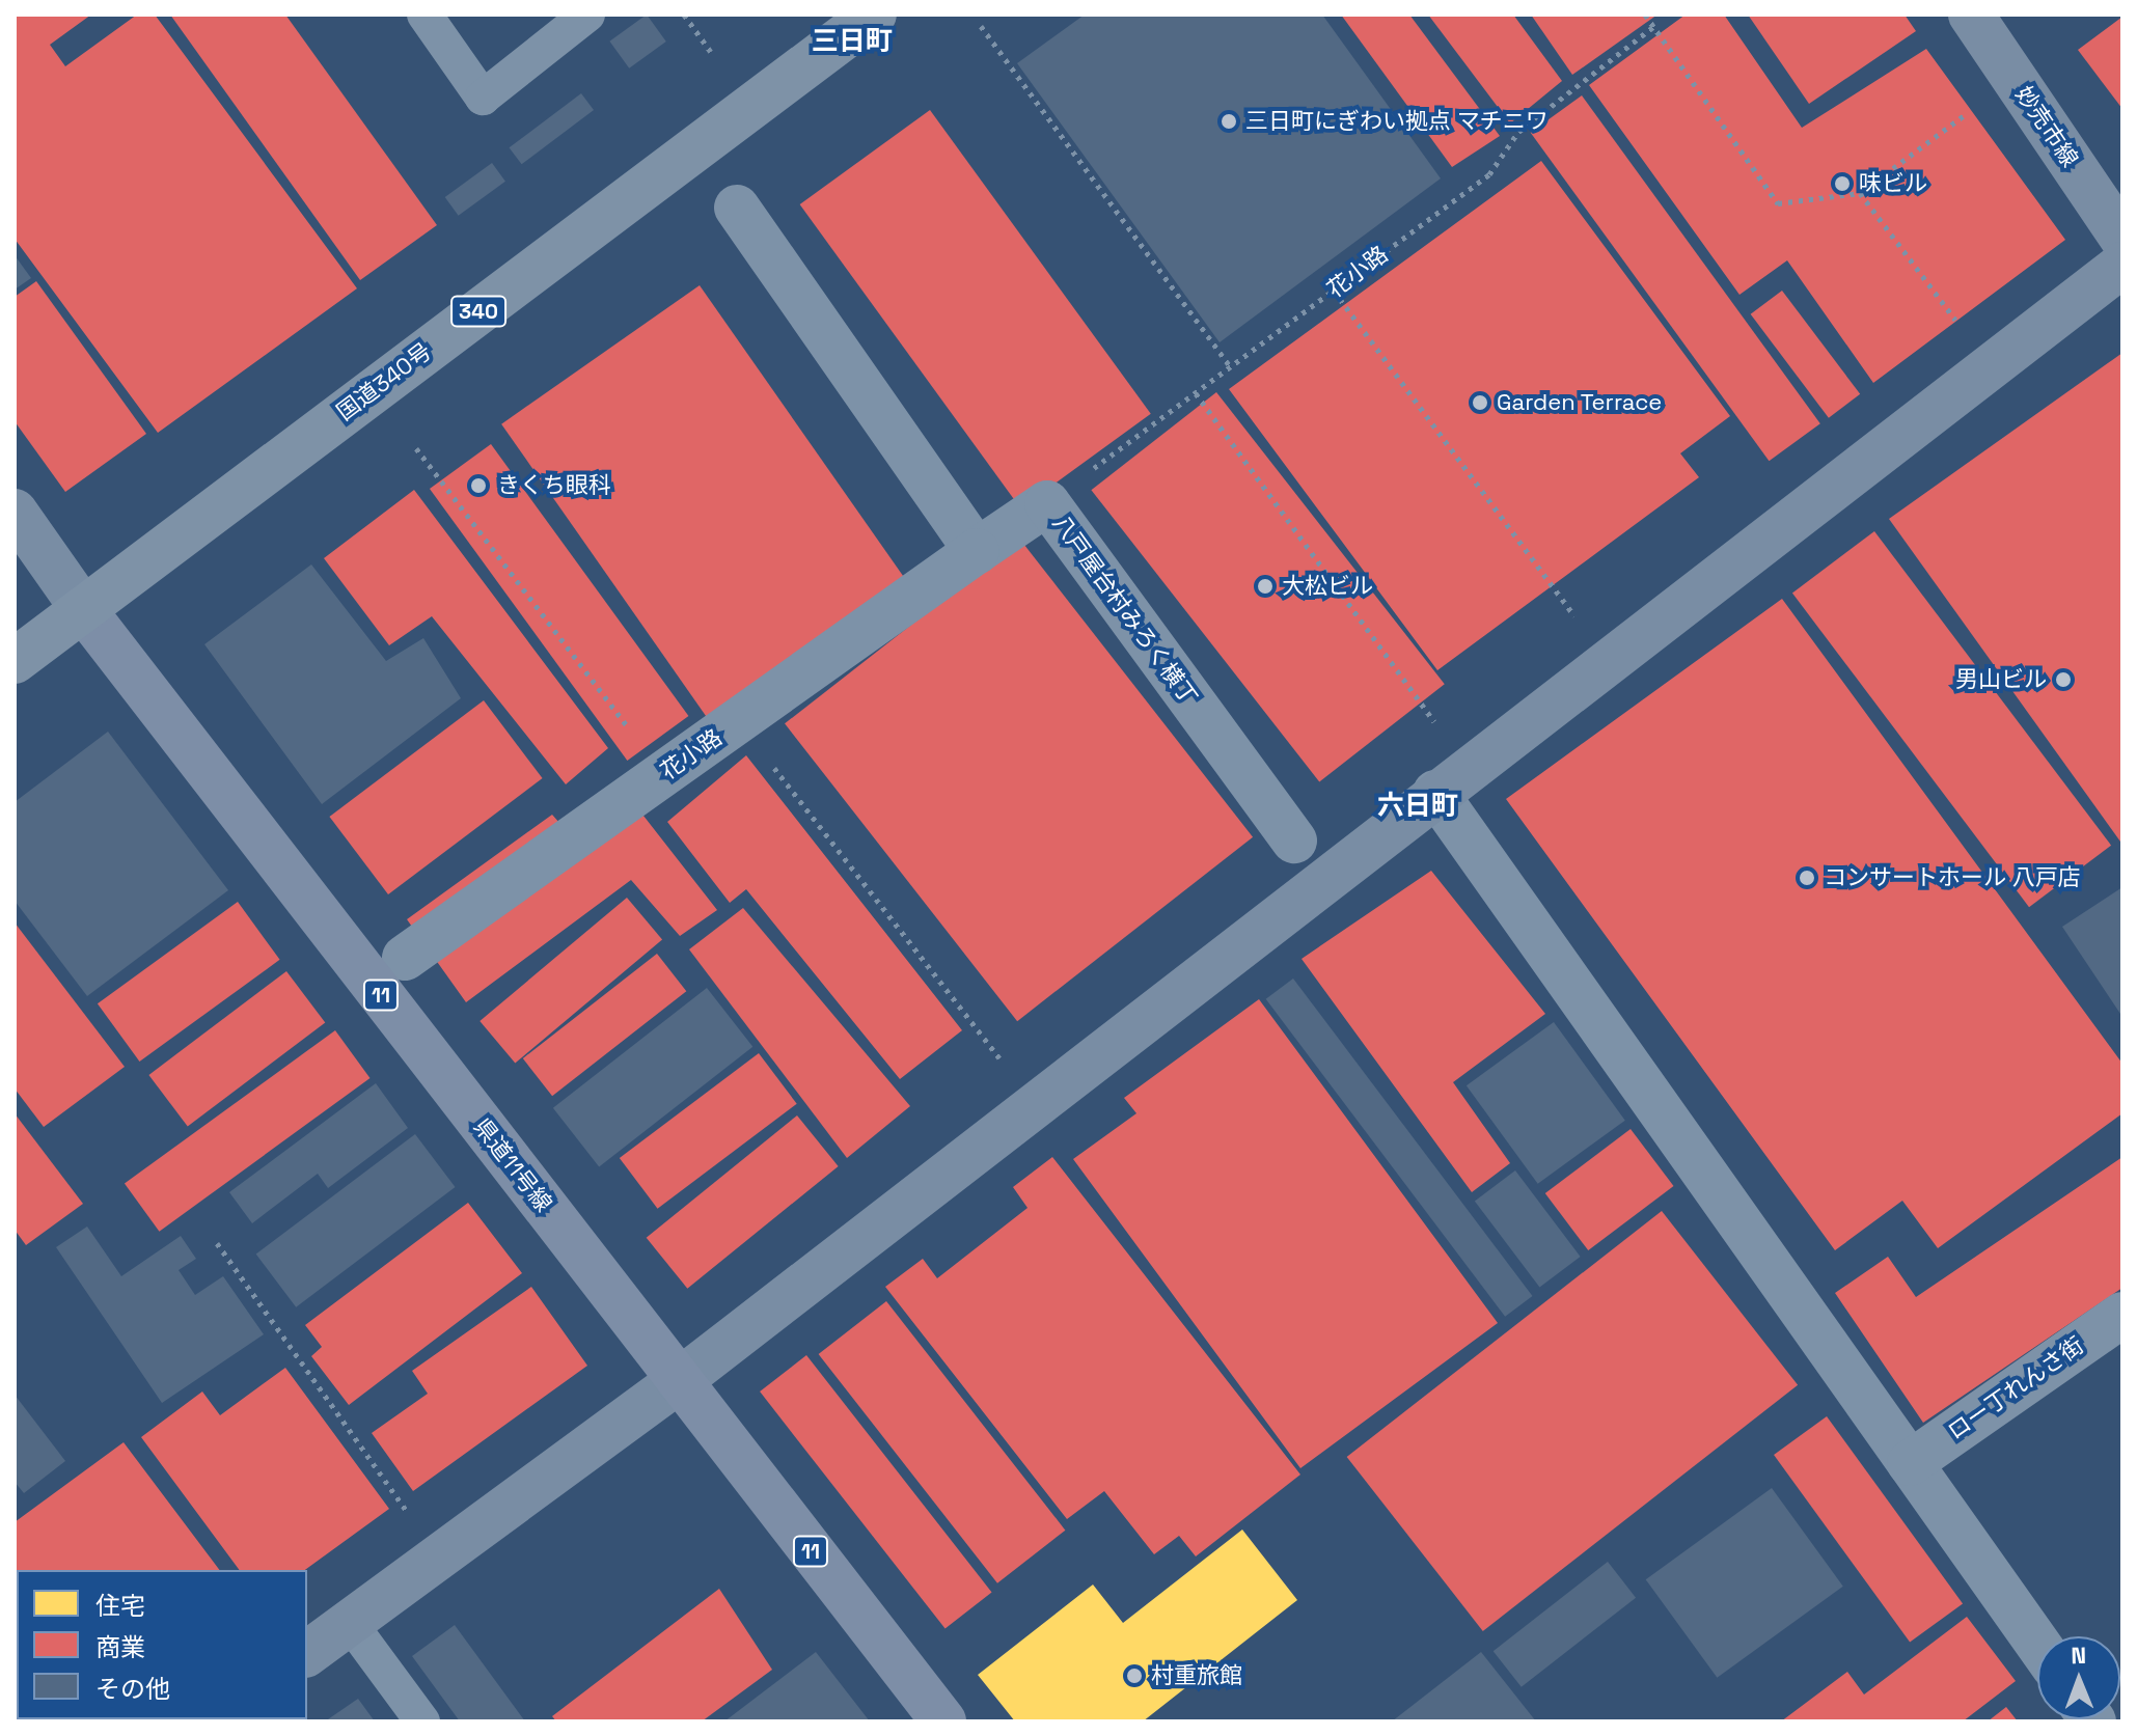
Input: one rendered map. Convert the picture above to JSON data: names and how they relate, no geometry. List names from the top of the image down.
{
  "streets": {
    "highway": ["340", "国道340号"],
    "main road": ["11", "県道11号線"],
    "street": [
      "妙売市線",
      "花小路",
      "八戸屋台村みろく横丁",
      "ロー丁れんさ街"
    ]
  },
  "crossings": [
    ["花小路", "八戸屋台村みろく横丁"],
    ["国道340号", "県道11号線"]
  ],
  "districts": ["三日町", "六日町"],
  "places": [
    "三日町にぎわい拠点 マチニワ",
    "味ビル",
    "Garden Terrace",
    "きくち眼科",
    "大松ビル",
    "男山ビル",
    "コンサートホール 八戸店",
    "村重旅館"
  ],
  "legend": ["住宅", "商業", "その他"],
  "north": "top"
}
